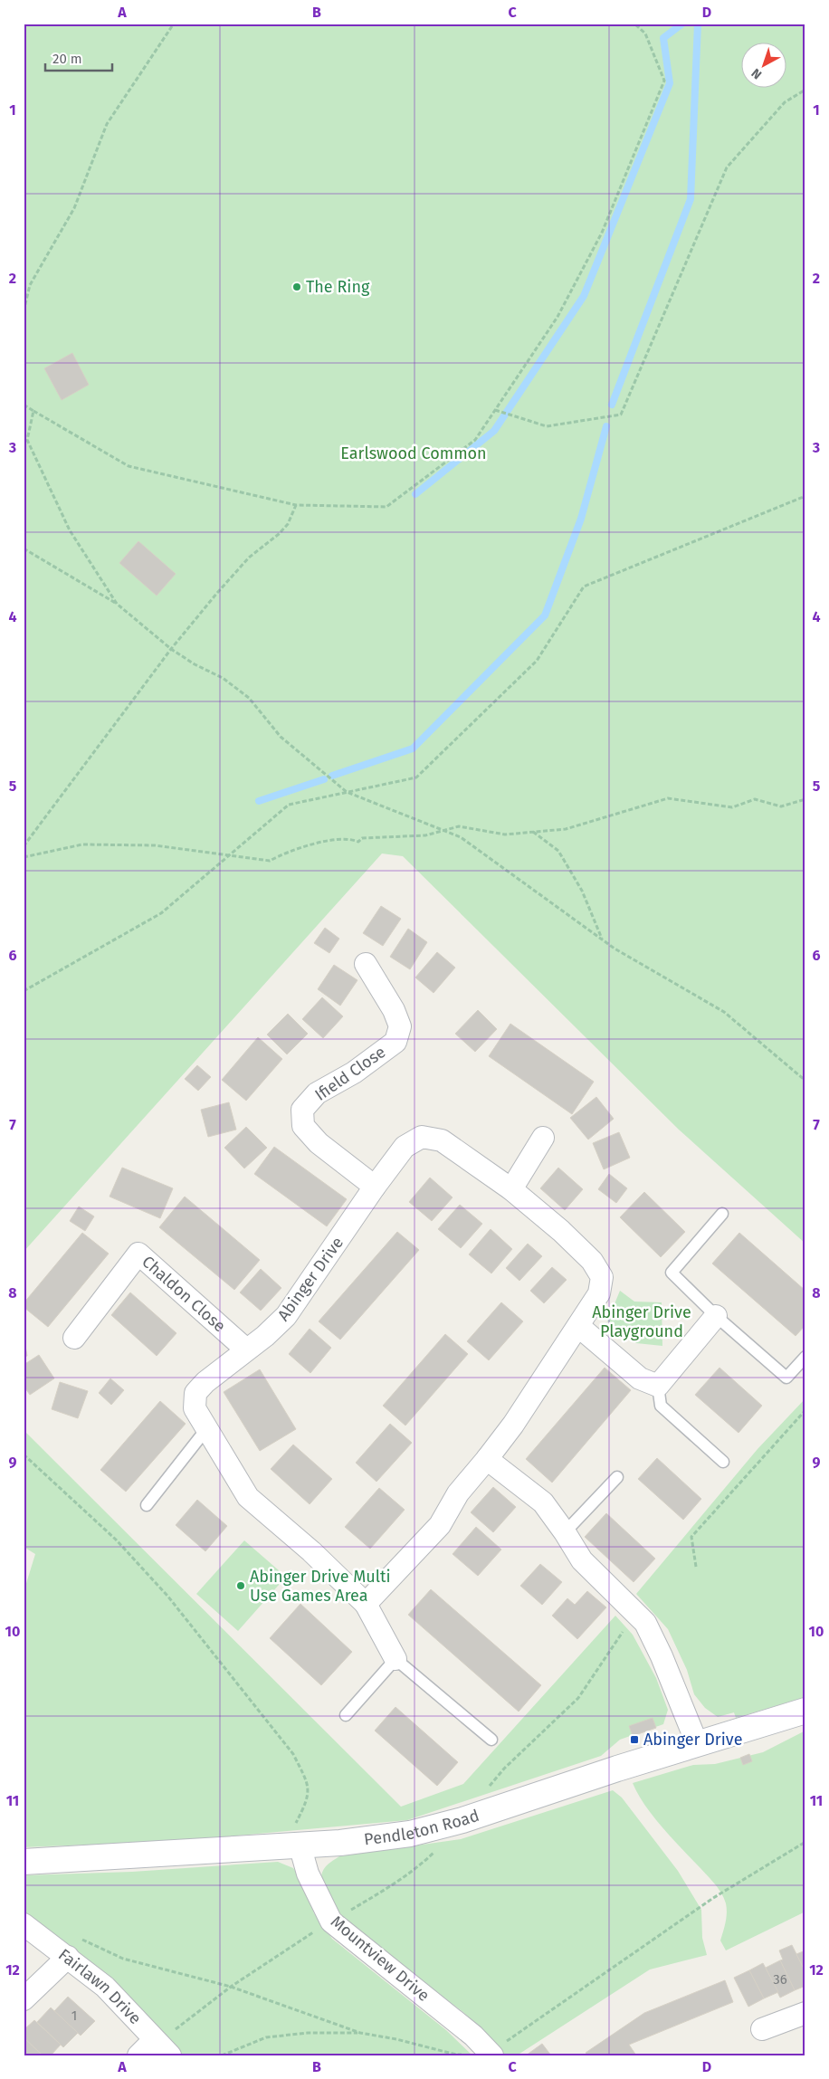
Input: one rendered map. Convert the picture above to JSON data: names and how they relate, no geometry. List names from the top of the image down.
{
  "streets": {
    "street": [
      "Ifield Close",
      "Abinger Drive",
      "Chaldon Close",
      "Pendleton Road",
      "Mountview Drive",
      "Fairlawn Drive"
    ]
  },
  "crossings": [
    ["Ifield Close", "Abinger Drive"],
    ["Abinger Drive", "Chaldon Close"],
    ["Pendleton Road", "Mountview Drive"]
  ],
  "parks": ["Earlswood Common", "Abinger Drive Playground"],
  "places": {
    "other": ["The Ring", "Abinger Drive Multi Use Games Area"],
    "transit": ["Abinger Drive"]
  },
  "house_numbers": ["36", "1"],
  "scale_bar": "20 m",
  "north": "bottom left",
  "grid": {
    "columns": [
      "A",
      "B",
      "C",
      "D"
    ],
    "rows": [
      "1",
      "2",
      "3",
      "4",
      "5",
      "6",
      "7",
      "8",
      "9",
      "10",
      "11",
      "12"
    ]
  }
}
